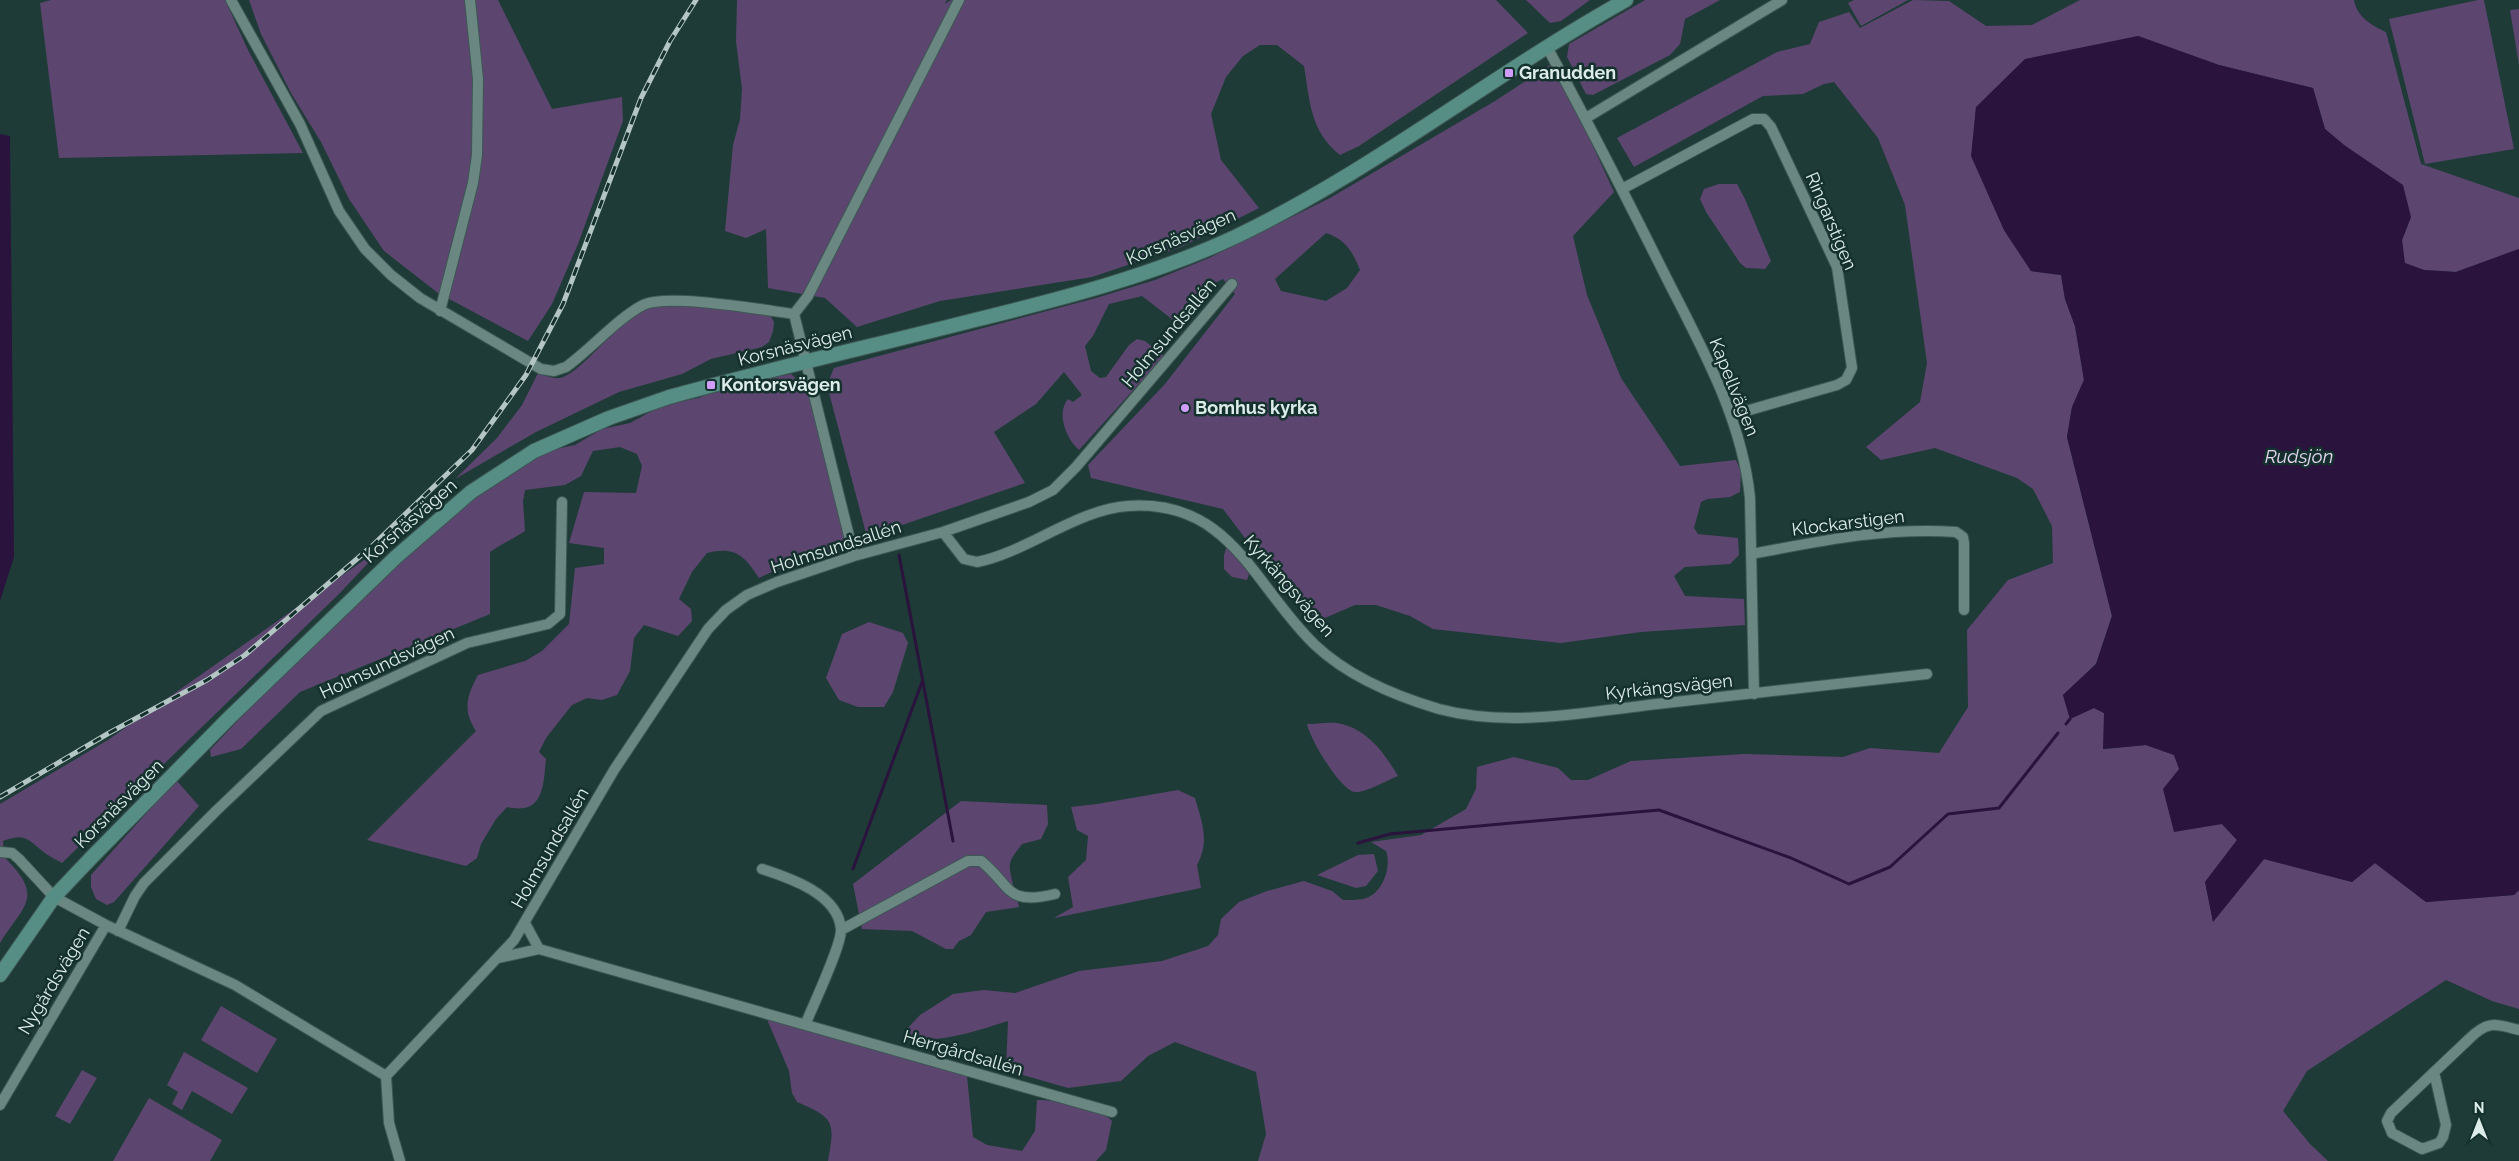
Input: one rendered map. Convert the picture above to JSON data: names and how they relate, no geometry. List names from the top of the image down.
{
  "streets": {
    "street": [
      "Ringarstigen",
      "Korsnäsvägen",
      "Holmsundsallén",
      "Kapellvägen",
      "Klockarstigen",
      "Kyrkängsvägen",
      "Holmsundsvägen",
      "Nygårdsvägen",
      "Herrgårdsallén"
    ]
  },
  "crossings": [
    ["Ringarstigen", "Kapellvägen"],
    ["Korsnäsvägen", "Kapellvägen"],
    ["Holmsundsallén", "Kyrkängsvägen"],
    ["Holmsundsallén", "Herrgårdsallén"],
    ["Kapellvägen", "Klockarstigen"],
    ["Kapellvägen", "Kyrkängsvägen"]
  ],
  "water": ["Rudsjön"],
  "places": {
    "transit": ["Granudden", "Kontorsvägen"],
    "other": ["Bomhus kyrka"]
  },
  "north": "top"
}
